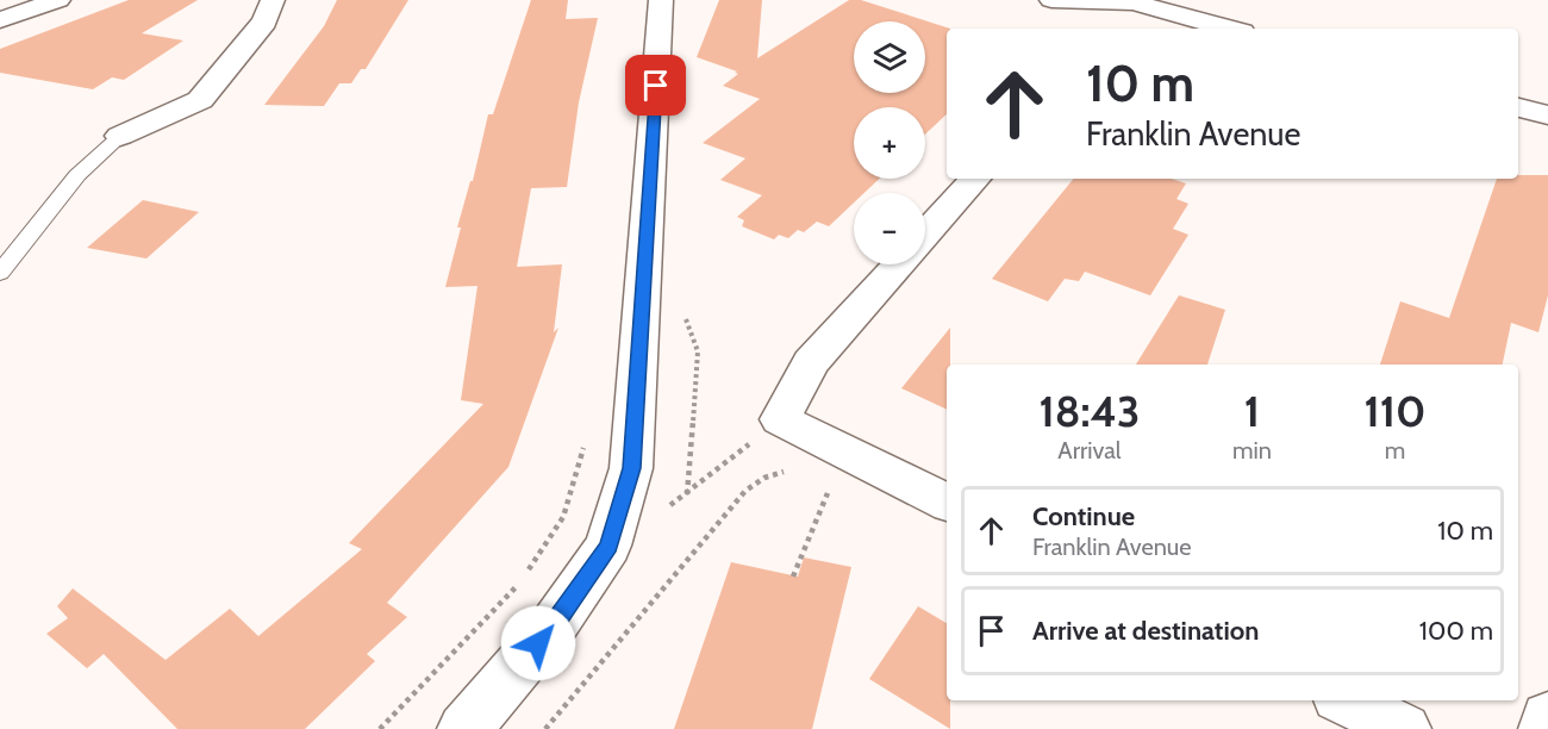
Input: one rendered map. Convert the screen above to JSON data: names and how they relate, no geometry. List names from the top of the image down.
{
  "page": {
    "map_buttons": ["+", "−"],
    "turn": ["10 m", "Franklin Avenue"],
    "eta": [
      "18:43",
      "Arrival",
      "1",
      "min",
      "110",
      "m"
    ],
    "list": [
      {
        "name": "Continue",
        "note": "Franklin Avenue",
        "value": "10 m"
      },
      {
        "name": "Arrive at destination",
        "value": "100 m"
      }
    ]
  }
}
